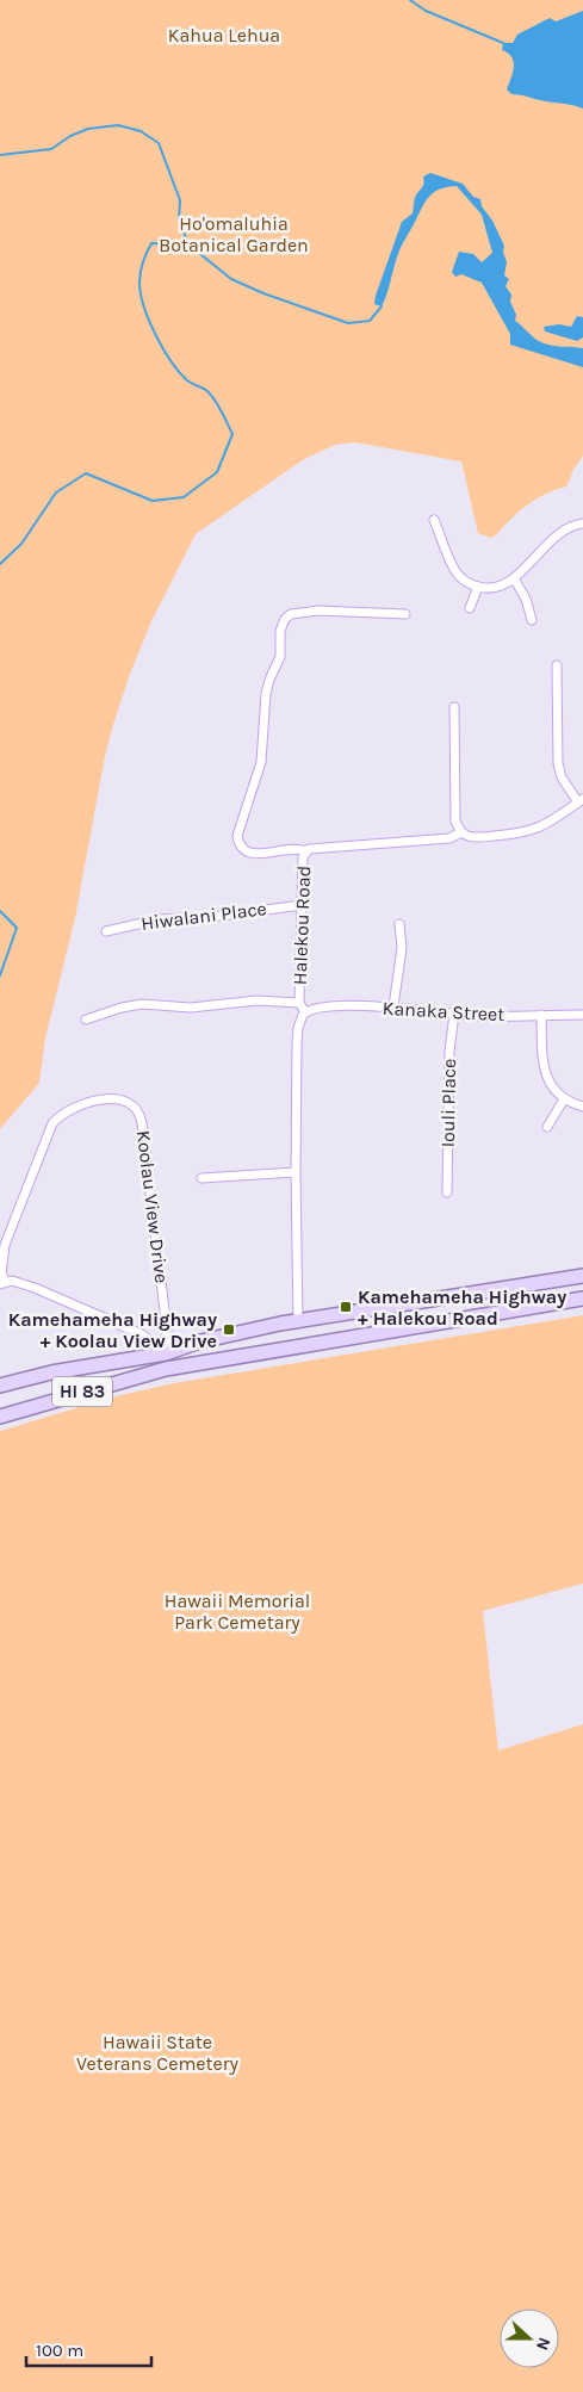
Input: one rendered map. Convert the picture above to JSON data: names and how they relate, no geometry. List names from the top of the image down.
{
  "streets": {
    "main road": ["HI 83"],
    "street": [
      "Hiwalani Place",
      "Halekou Road",
      "Kanaka Street",
      "Iouli Place",
      "Koolau View Drive"
    ]
  },
  "crossings": [
    ["Hiwalani Place", "Halekou Road"],
    ["Halekou Road", "Kanaka Street"],
    ["Halekou Road", "HI 83"],
    ["Kanaka Street", "Iouli Place"],
    ["Koolau View Drive", "HI 83"]
  ],
  "parks": [
    "Kahua Lehua",
    "Ho'omaluhia Botanical Garden",
    "Hawaii Memorial Park Cemetary",
    "Hawaii State Veterans Cemetery"
  ],
  "places": {
    "transit": ["Kamehameha Highway + Halekou Road", "Kamehameha Highway + Koolau View Drive"]
  },
  "scale_bar": "100 m",
  "north": "right"
}
